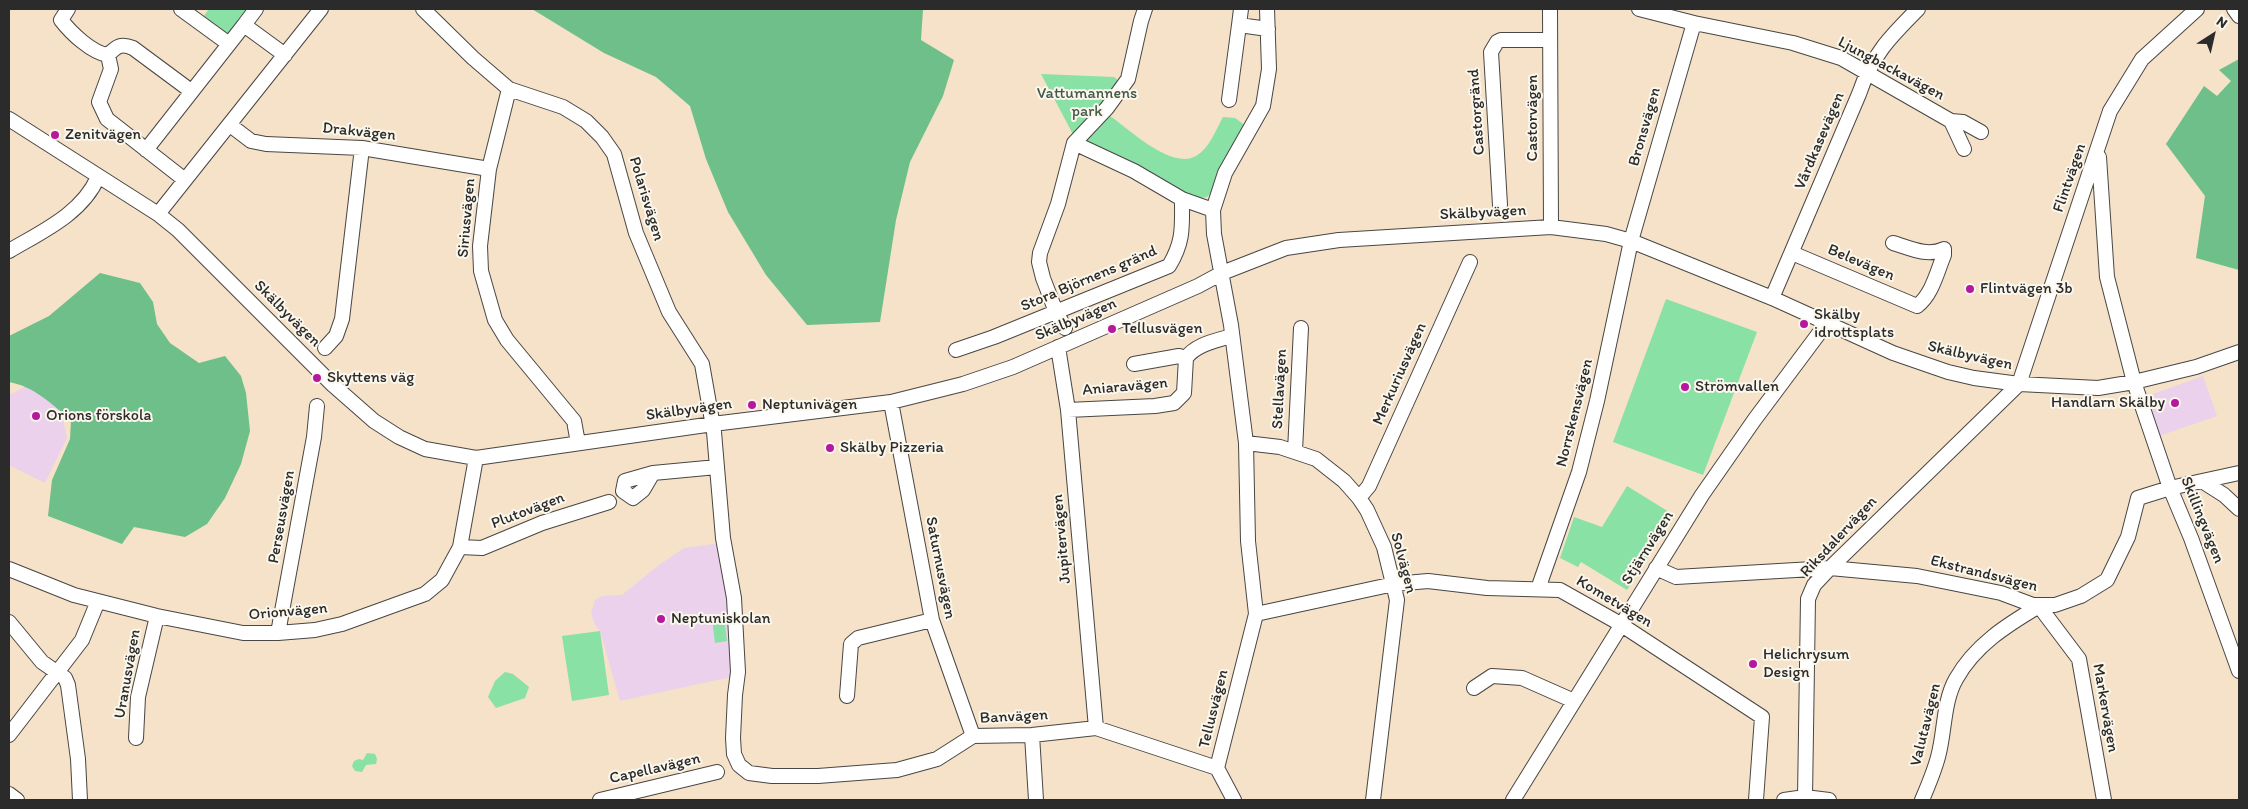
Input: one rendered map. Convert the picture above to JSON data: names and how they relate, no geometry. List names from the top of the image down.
{
  "streets": {
    "street": [
      "Ljungbackavägen",
      "Castorgränd",
      "Castorvägen",
      "Bronsvägen",
      "Drakvägen",
      "Vårdkasevägen",
      "Flintvägen",
      "Polarisvägen",
      "Skälbyvägen",
      "Siriusvägen",
      "Belevägen",
      "Stora Björnens gränd",
      "Merkuriusvägen",
      "Aniaravägen",
      "Stellavägen",
      "Norrskensvägen",
      "Plutovägen",
      "Perseusvägen",
      "Skillingvägen",
      "Riksdalervägen",
      "Jupitervägen",
      "Stjärnvägen",
      "Solvägen",
      "Saturnusvägen",
      "Ekstrandsvägen",
      "Kometvägen",
      "Orionvägen",
      "Uranusvägen",
      "Markervägen",
      "Tellusvägen",
      "Banvägen",
      "Valutavägen",
      "Capellavägen"
    ]
  },
  "crossings": [
    ["Ljungbackavägen", "Bronsvägen"],
    ["Ljungbackavägen", "Vårdkasevägen"],
    ["Castorgränd", "Castorvägen"],
    ["Castorvägen", "Skälbyvägen"],
    ["Bronsvägen", "Skälbyvägen"],
    ["Bronsvägen", "Norrskensvägen"],
    ["Drakvägen", "Siriusvägen"],
    ["Vårdkasevägen", "Skälbyvägen"],
    ["Vårdkasevägen", "Belevägen"],
    ["Flintvägen", "Skälbyvägen"],
    ["Flintvägen", "Skillingvägen"],
    ["Flintvägen", "Riksdalervägen"],
    ["Polarisvägen", "Skälbyvägen"],
    ["Polarisvägen", "Siriusvägen"],
    ["Skälbyvägen", "Siriusvägen"],
    ["Skälbyvägen", "Norrskensvägen"],
    ["Skälbyvägen", "Skillingvägen"],
    ["Skälbyvägen", "Riksdalervägen"],
    ["Skälbyvägen", "Jupitervägen"],
    ["Skälbyvägen", "Stjärnvägen"],
    ["Skälbyvägen", "Saturnusvägen"],
    ["Skälbyvägen", "Orionvägen"],
    ["Skälbyvägen", "Tellusvägen"],
    ["Merkuriusvägen", "Solvägen"],
    ["Aniaravägen", "Jupitervägen"],
    ["Stellavägen", "Solvägen"],
    ["Norrskensvägen", "Kometvägen"],
    ["Plutovägen", "Orionvägen"],
    ["Perseusvägen", "Orionvägen"],
    ["Skillingvägen", "Ekstrandsvägen"],
    ["Riksdalervägen", "Ekstrandsvägen"],
    ["Jupitervägen", "Banvägen"],
    ["Stjärnvägen", "Ekstrandsvägen"],
    ["Stjärnvägen", "Kometvägen"],
    ["Solvägen", "Kometvägen"],
    ["Solvägen", "Tellusvägen"],
    ["Saturnusvägen", "Banvägen"],
    ["Ekstrandsvägen", "Markervägen"],
    ["Ekstrandsvägen", "Valutavägen"],
    ["Kometvägen", "Tellusvägen"],
    ["Orionvägen", "Uranusvägen"],
    ["Markervägen", "Valutavägen"],
    ["Tellusvägen", "Banvägen"]
  ],
  "parks": ["Vattumannens park"],
  "places": [
    "Zenitvägen",
    "Flintvägen 3b",
    "Skälby idrottsplats",
    "Tellusvägen",
    "Skyttens väg",
    "Strömvallen",
    "Handlarn Skälby",
    "Neptunivägen",
    "Orions förskola",
    "Skälby Pizzeria",
    "Neptuniskolan",
    "Helichrysum Design"
  ],
  "north": "top right"
}
